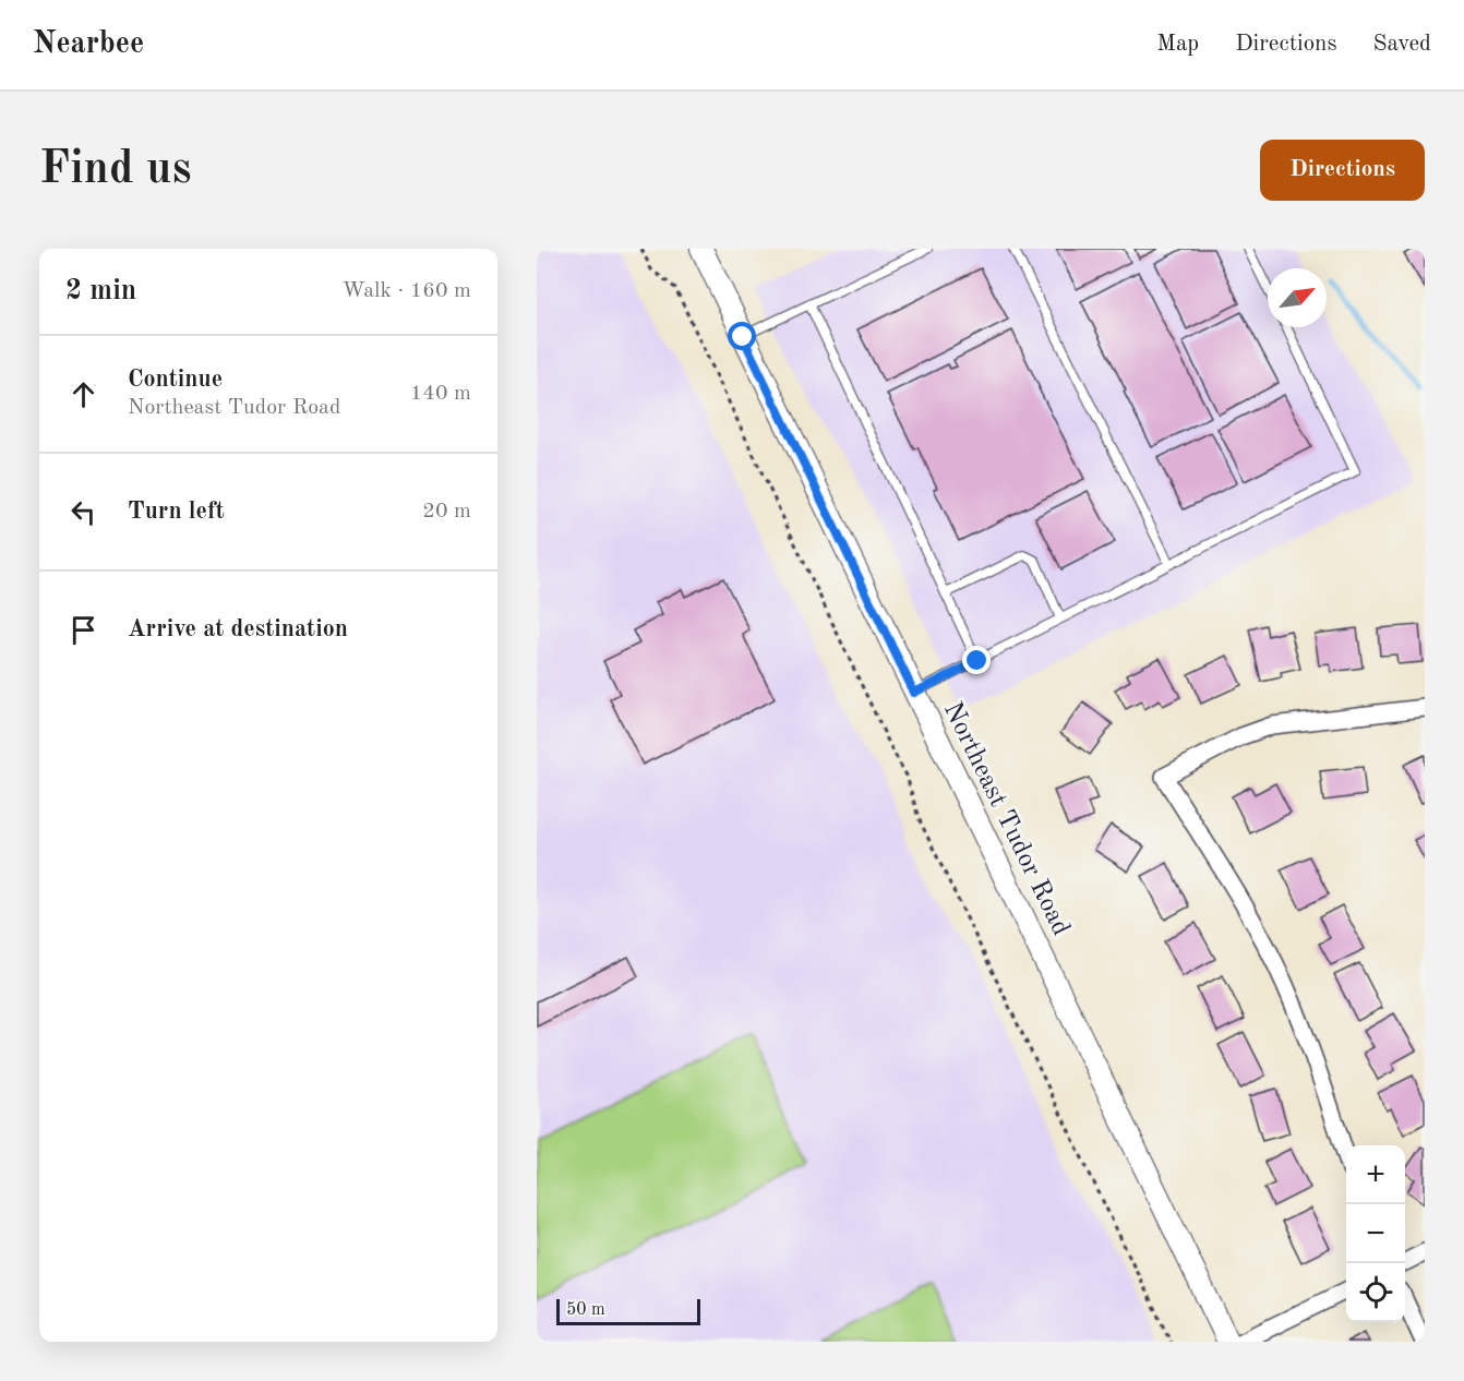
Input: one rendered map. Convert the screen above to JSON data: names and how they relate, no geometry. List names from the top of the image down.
{
  "streets": {
    "street": ["Northeast Tudor Road"]
  },
  "scale_bar": "50 m",
  "north": "top right",
  "page": {
    "header": "Nearbee",
    "nav": ["Map", "Directions", "Saved"],
    "buttons": "Directions",
    "title": "Find us",
    "heading": ["2 min", "Walk · 160 m"],
    "list": [
      ["Continue", "Northeast Tudor Road", "140 m"],
      ["Turn left", "20 m"],
      "Arrive at destination"
    ],
    "map_buttons": ["+", "−"],
    "scale": "50 m"
  }
}
